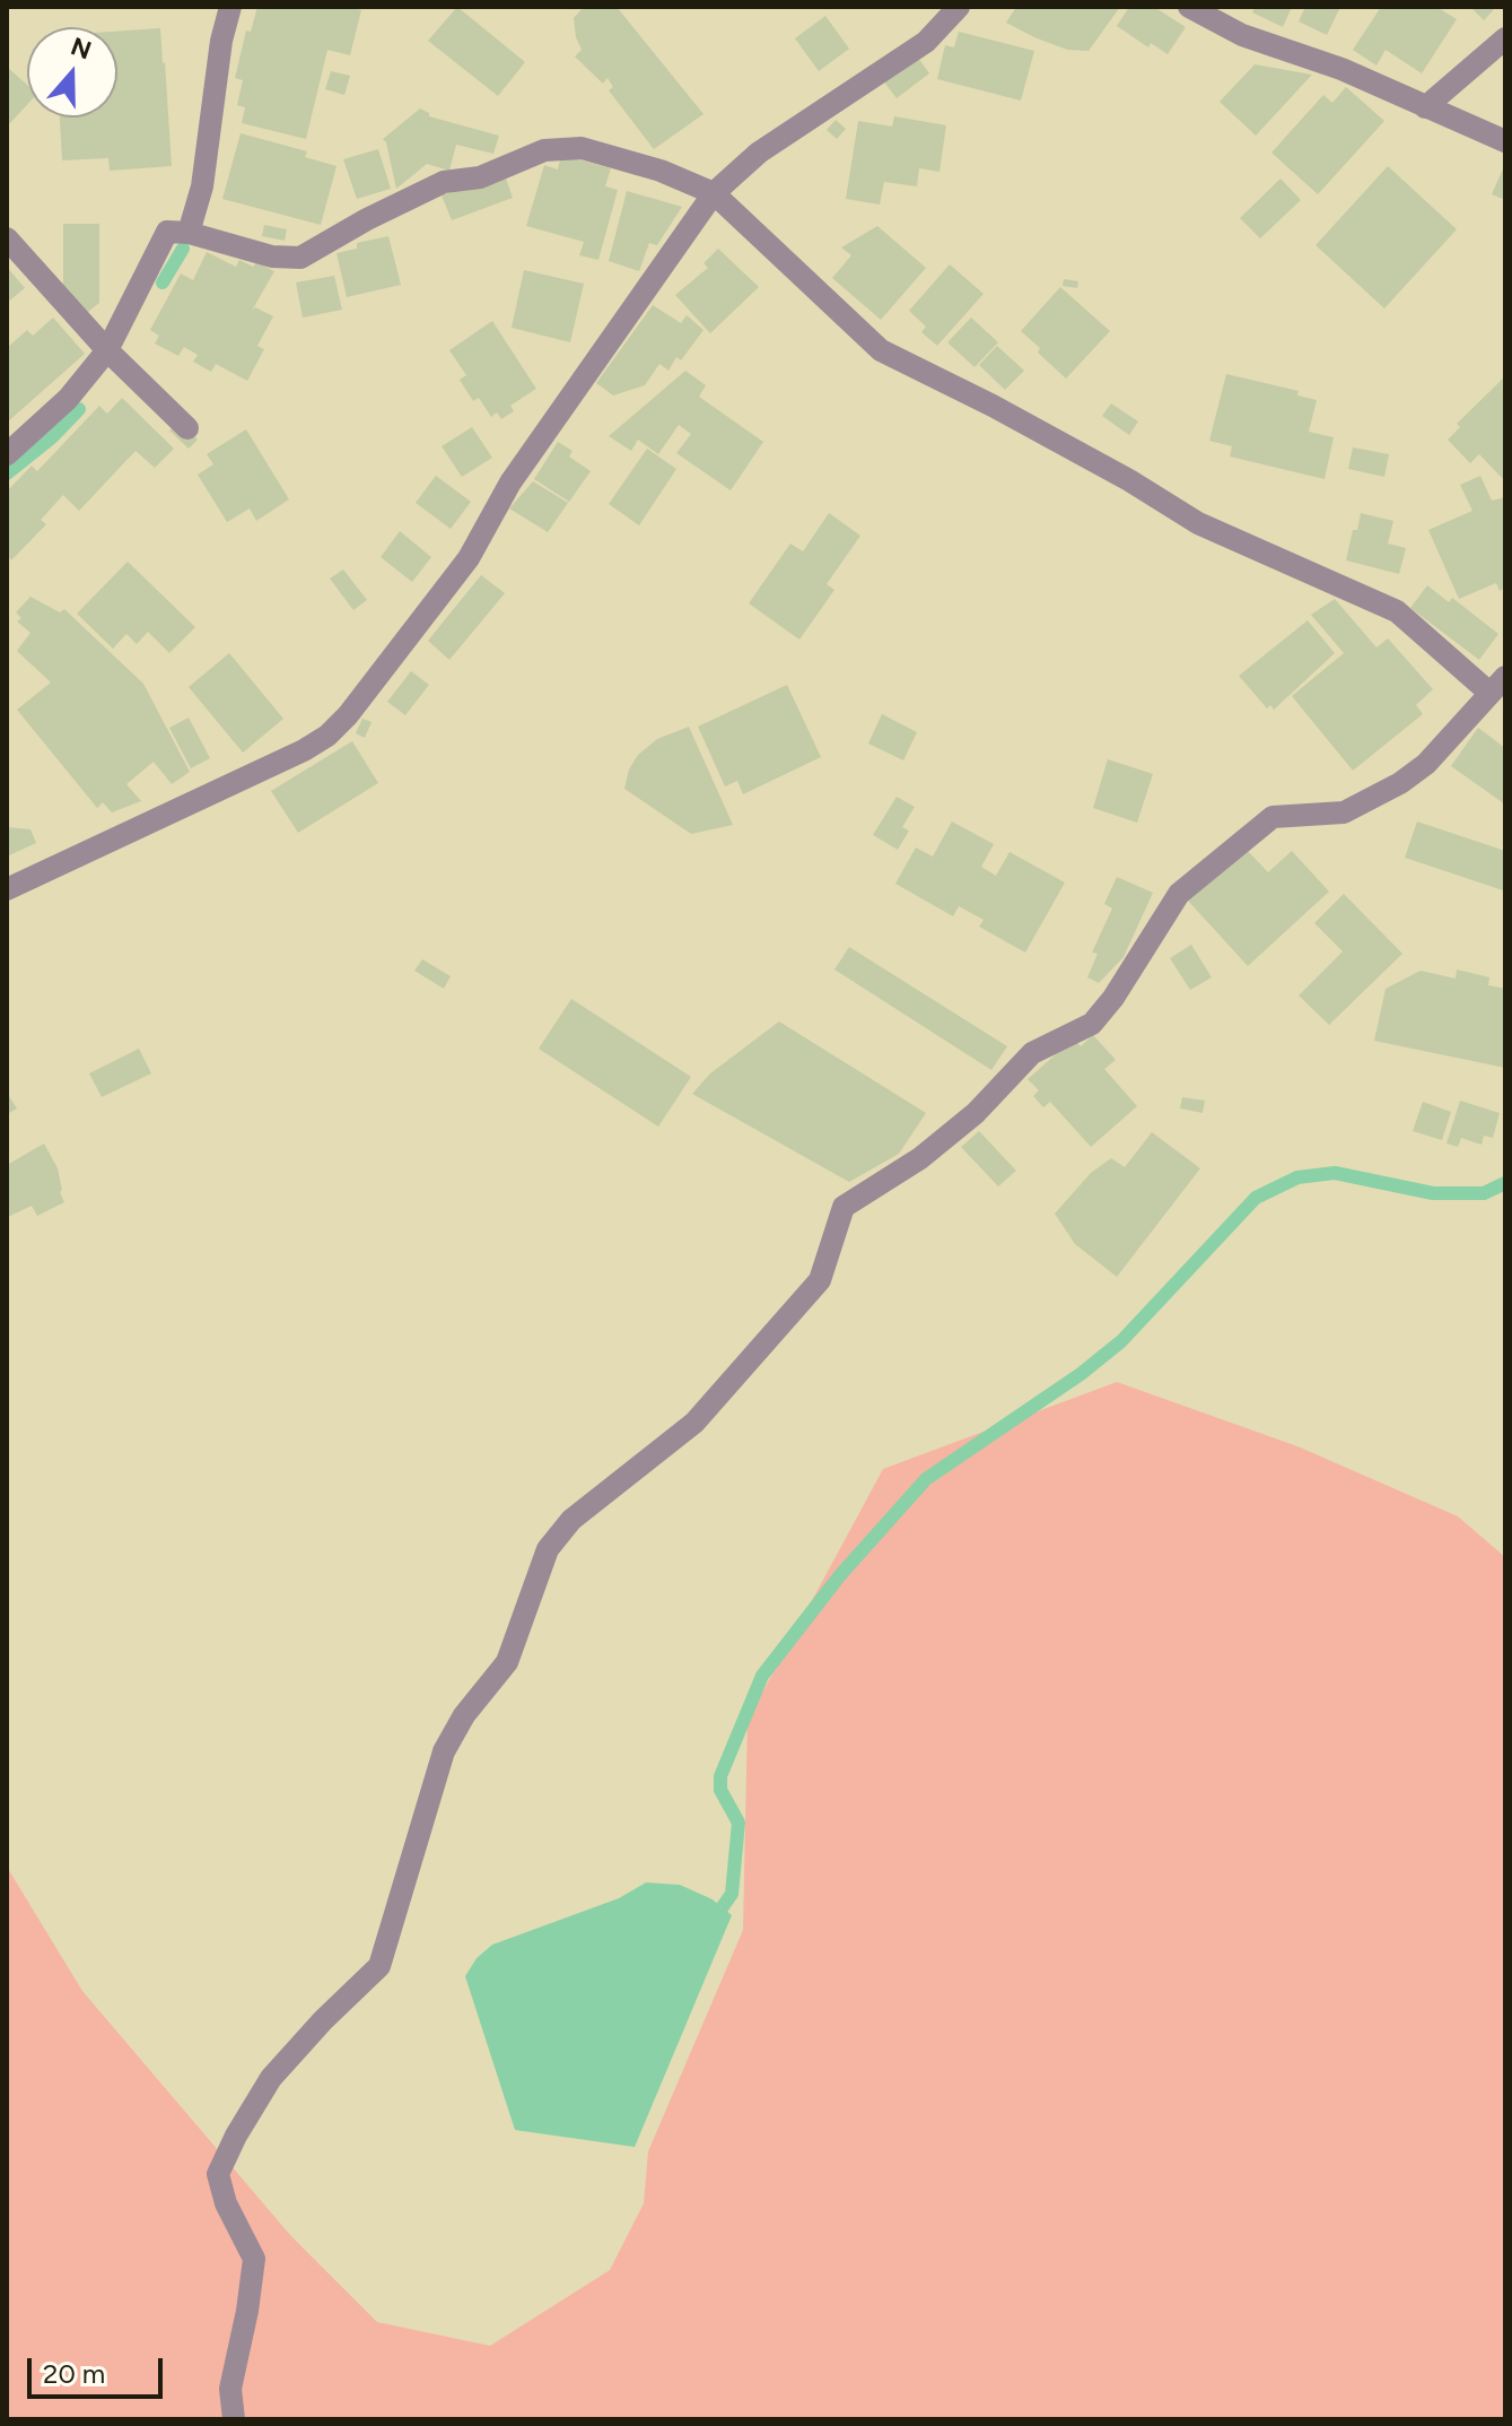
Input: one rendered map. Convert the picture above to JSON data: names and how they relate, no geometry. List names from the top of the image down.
{
  "scale_bar": "20 m",
  "north": "top"
}
